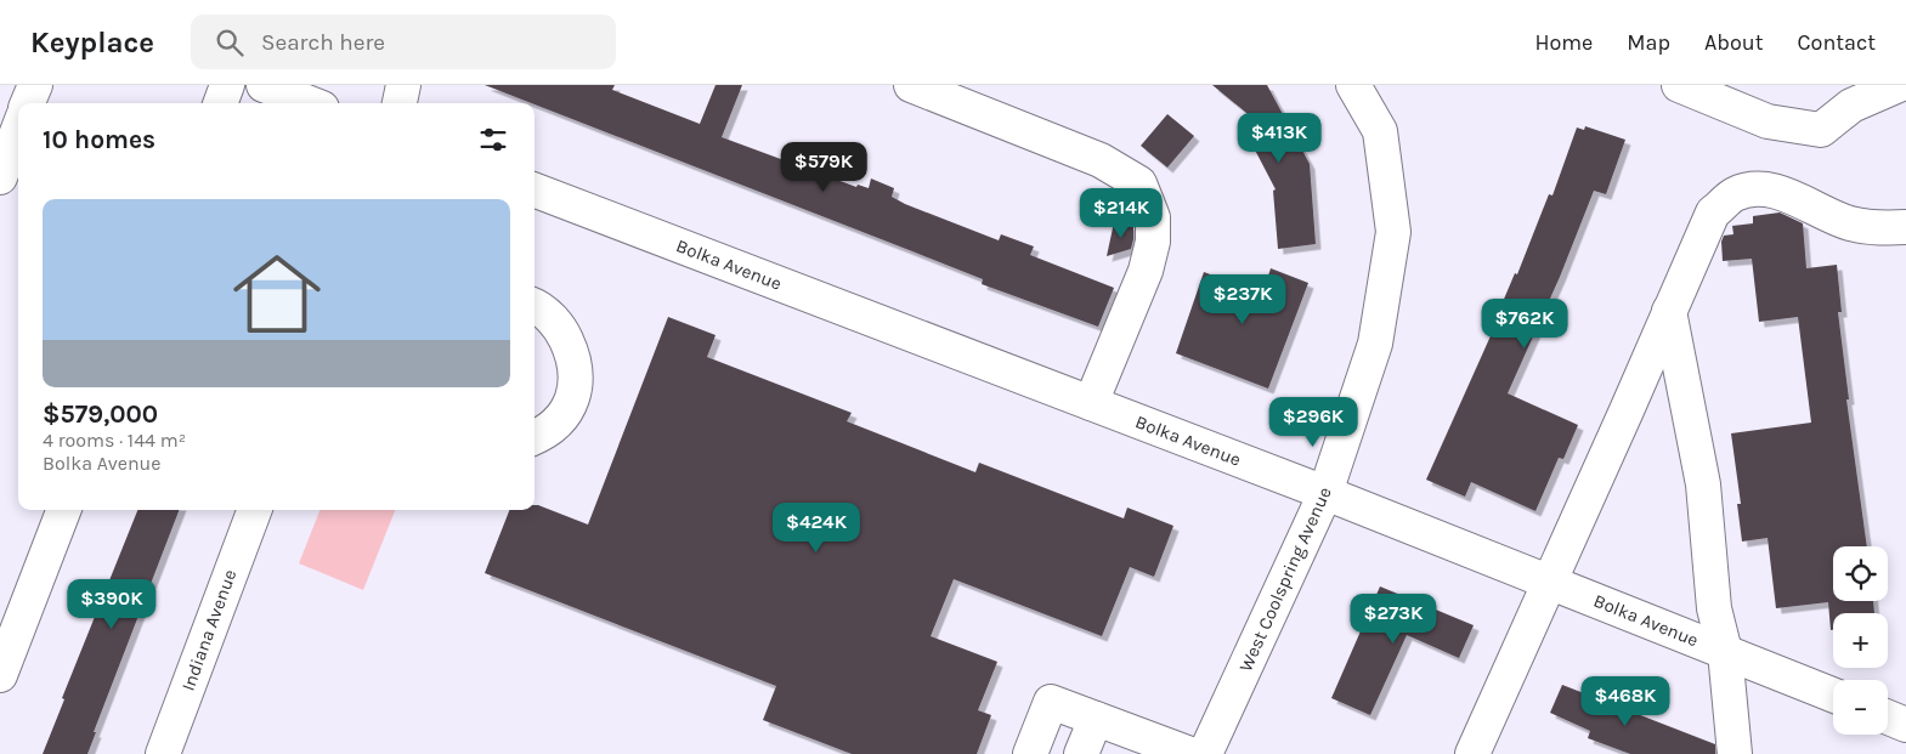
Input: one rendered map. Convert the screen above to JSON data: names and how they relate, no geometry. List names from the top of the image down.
{
  "streets": {
    "street": ["Bolka Avenue", "West Coolspring Avenue", "Indiana Avenue"]
  },
  "crossings": [
    ["Bolka Avenue", "West Coolspring Avenue"]
  ],
  "page": {
    "header": "Keyplace",
    "search": "Search here",
    "nav": [
      "Home",
      "Map",
      "About",
      "Contact"
    ],
    "heading": "10 homes",
    "price": [
      "$413K",
      "$579K",
      "$214K",
      "$237K",
      "$762K",
      "$296K",
      "$424K",
      "$390K",
      "$273K",
      "$468K"
    ],
    "list": [
      {
        "name": "$579,000",
        "note": "4 rooms · 144 m² · Bolka Avenue"
      }
    ],
    "map_buttons": ["+", "−"]
  }
}
